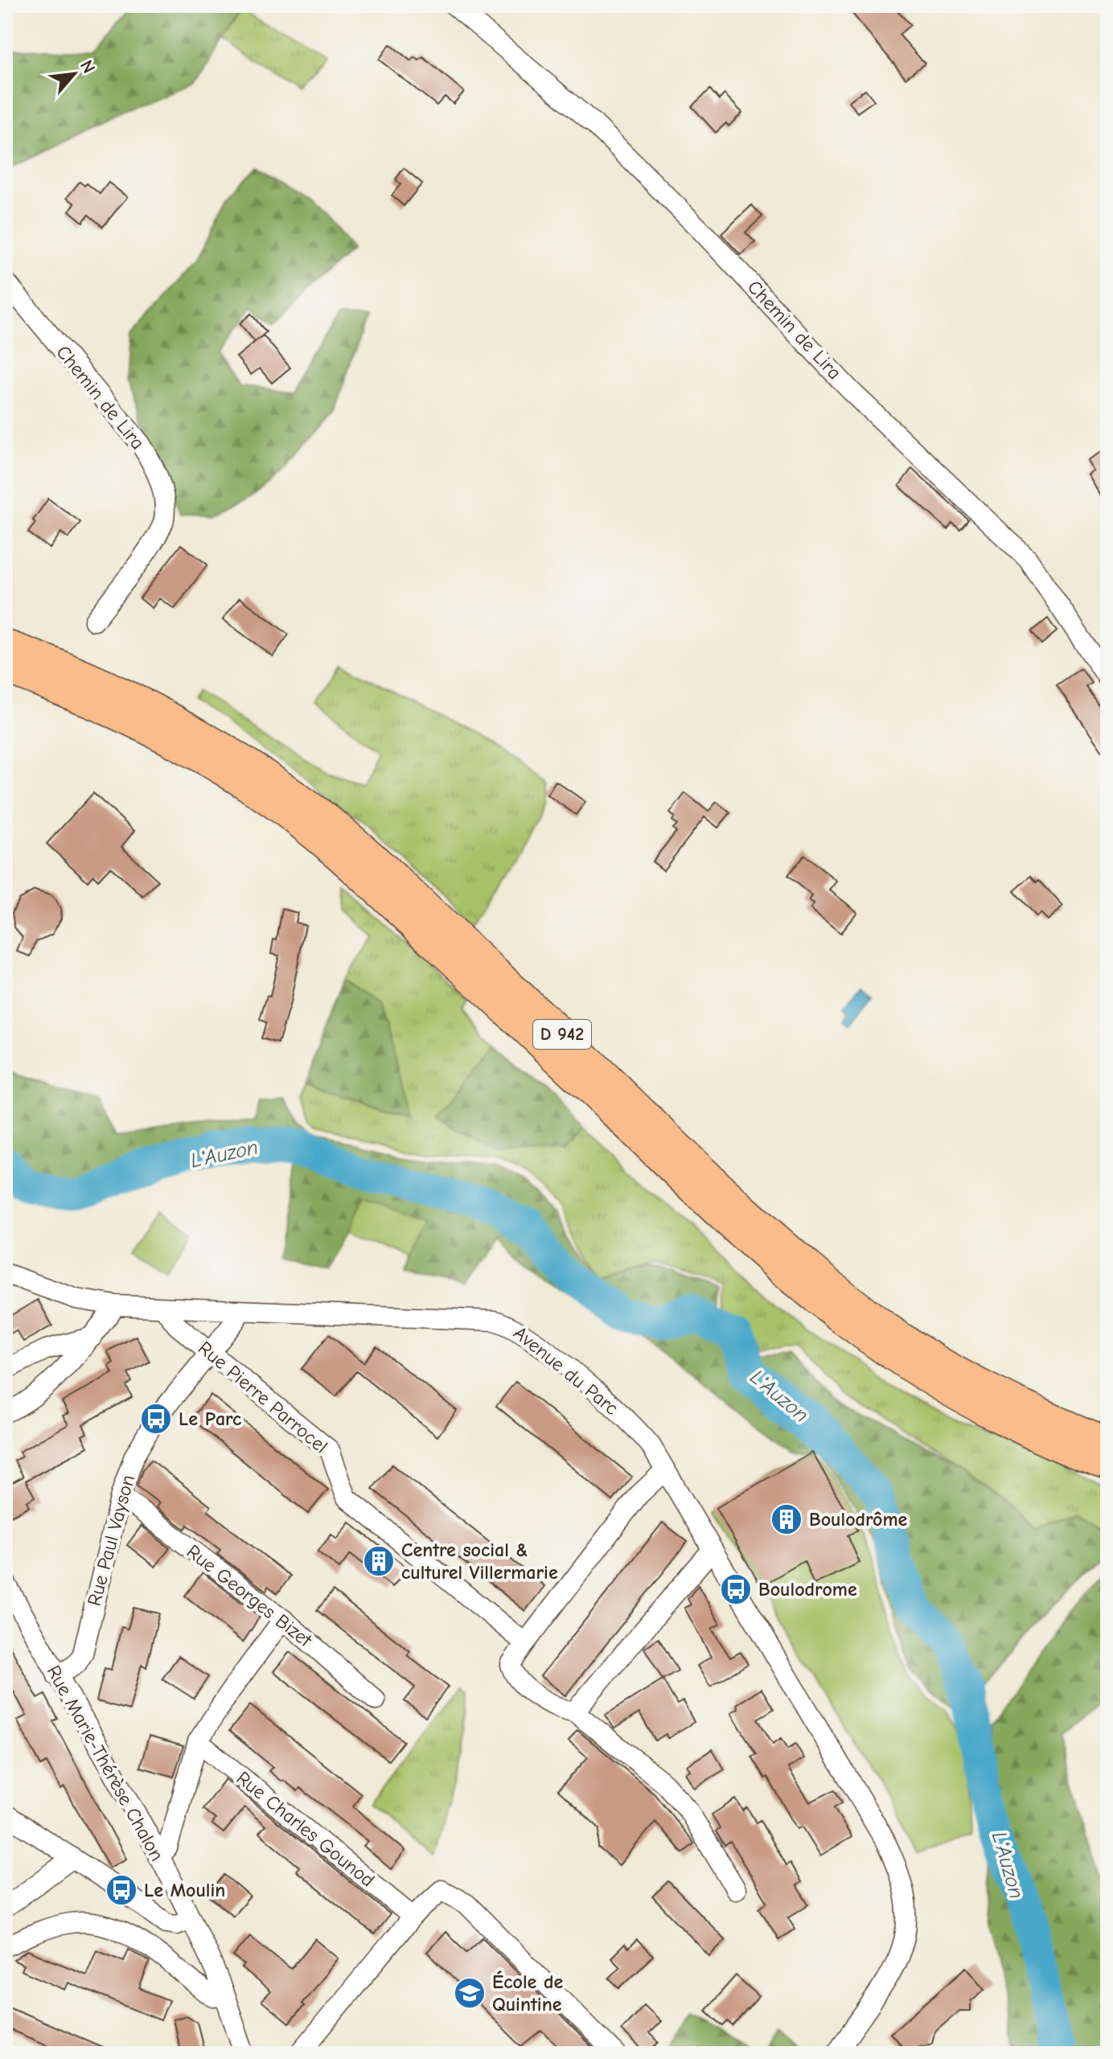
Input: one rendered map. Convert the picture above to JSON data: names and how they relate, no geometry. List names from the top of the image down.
{
  "streets": {
    "main road": ["D 942"],
    "street": [
      "Chemin de Lira",
      "Avenue du Parc",
      "Rue Pierre Parrocel",
      "Rue Paul Vayson",
      "Rue Georges Bizet",
      "Rue Marie-Thérèse Chalon",
      "Rue Charles Gounod"
    ]
  },
  "crossings": [
    ["Avenue du Parc", "Rue Pierre Parrocel"],
    ["Avenue du Parc", "Rue Paul Vayson"],
    ["Rue Pierre Parrocel", "Rue Paul Vayson"],
    ["Rue Paul Vayson", "Rue Georges Bizet"],
    ["Rue Paul Vayson", "Rue Marie-Thérèse Chalon"]
  ],
  "water": ["L'Auzon"],
  "places": {
    "bus stop": ["Le Parc", "Boulodrome", "Le Moulin"],
    "building": ["Boulodrôme", "Centre social & culturel Villermarie"],
    "school or university": ["École de Quintine"]
  },
  "north": "top right"
}
